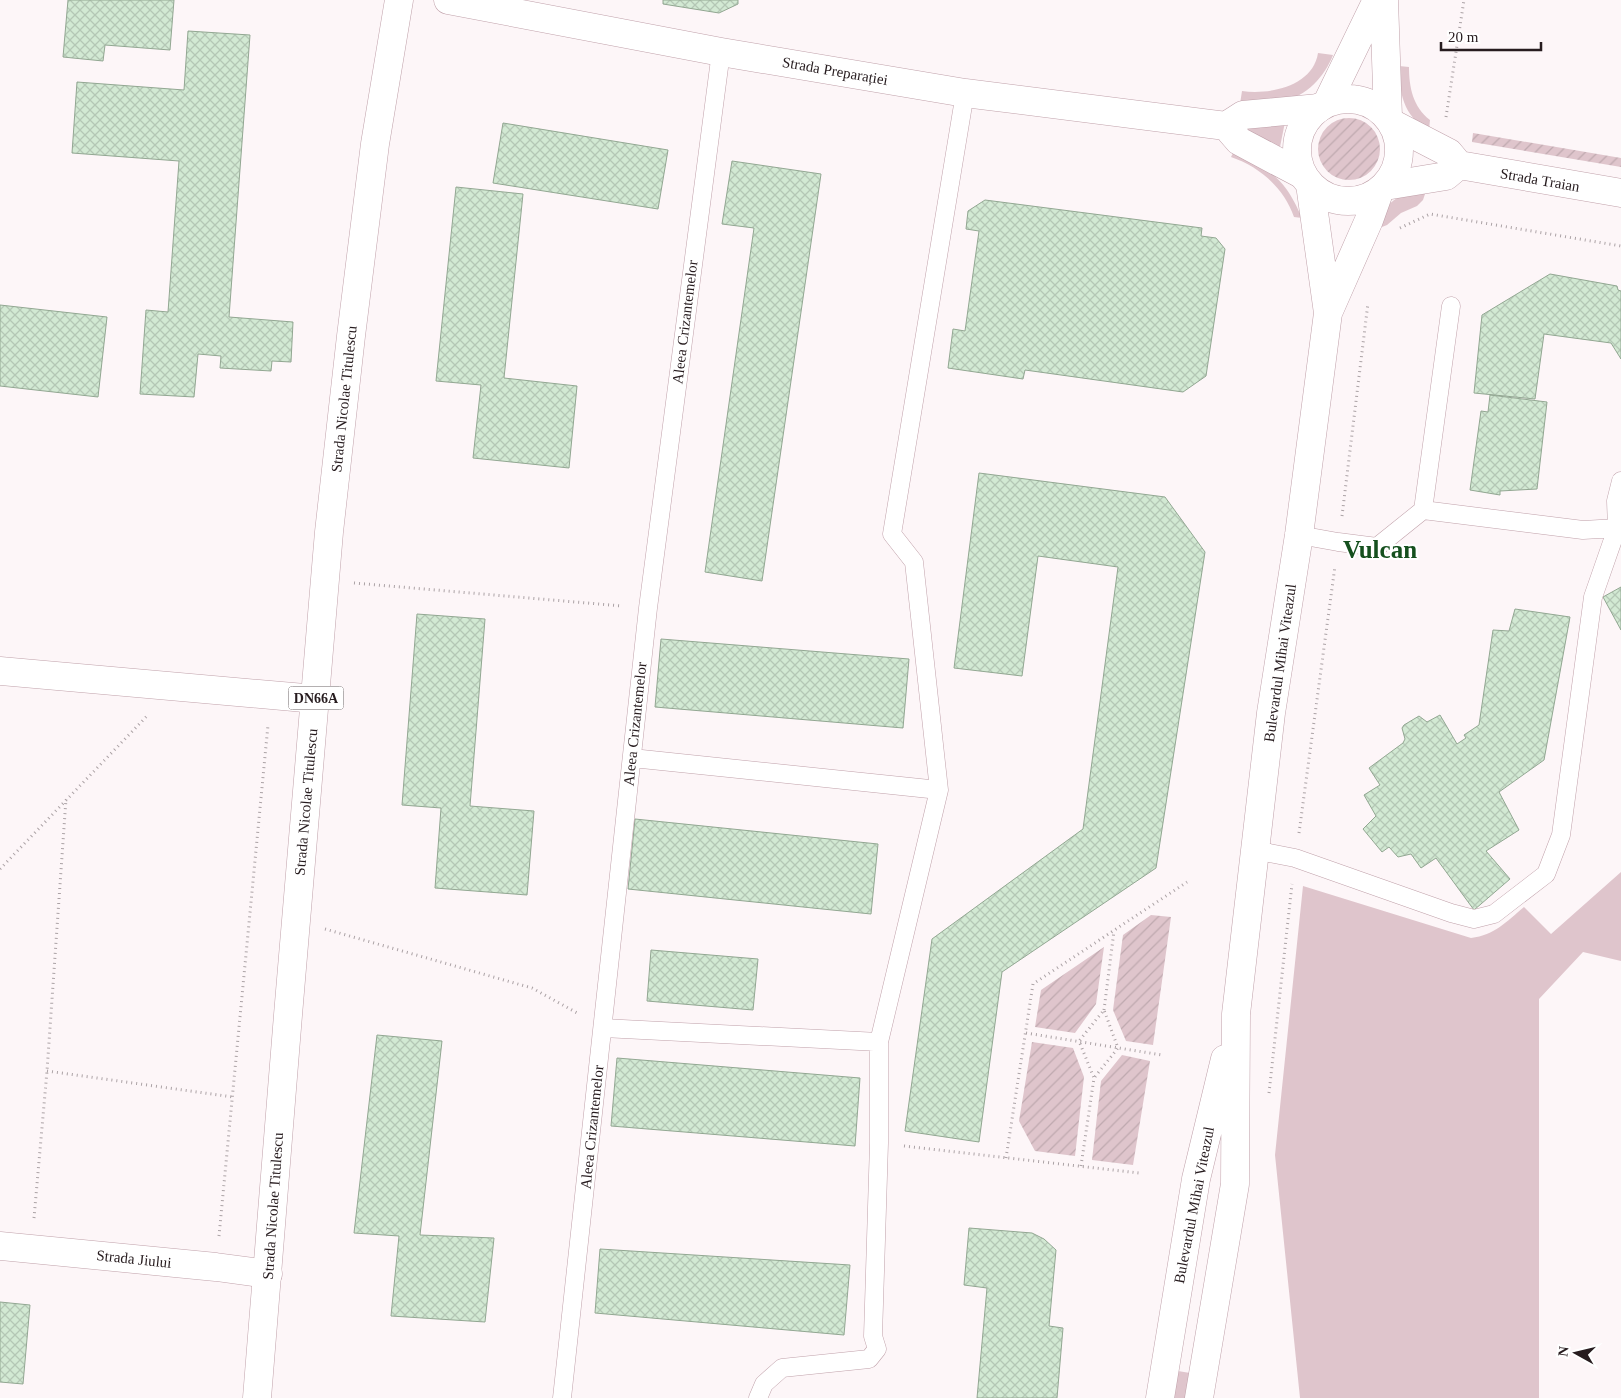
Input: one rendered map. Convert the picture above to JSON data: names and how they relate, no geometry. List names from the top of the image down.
{
  "streets": {
    "main road": [
      "Strada Preparației",
      "Strada Traian",
      "Strada Nicolae Titulescu",
      "Bulevardul Mihai Viteazul",
      "DN66A",
      "Strada Jiului"
    ],
    "lane": ["Aleea Crizantemelor"]
  },
  "crossings": [
    ["Strada Preparației", "Aleea Crizantemelor"],
    ["Strada Nicolae Titulescu", "Strada Jiului"]
  ],
  "districts": ["Vulcan"],
  "scale_bar": "20 m",
  "north": "left"
}
